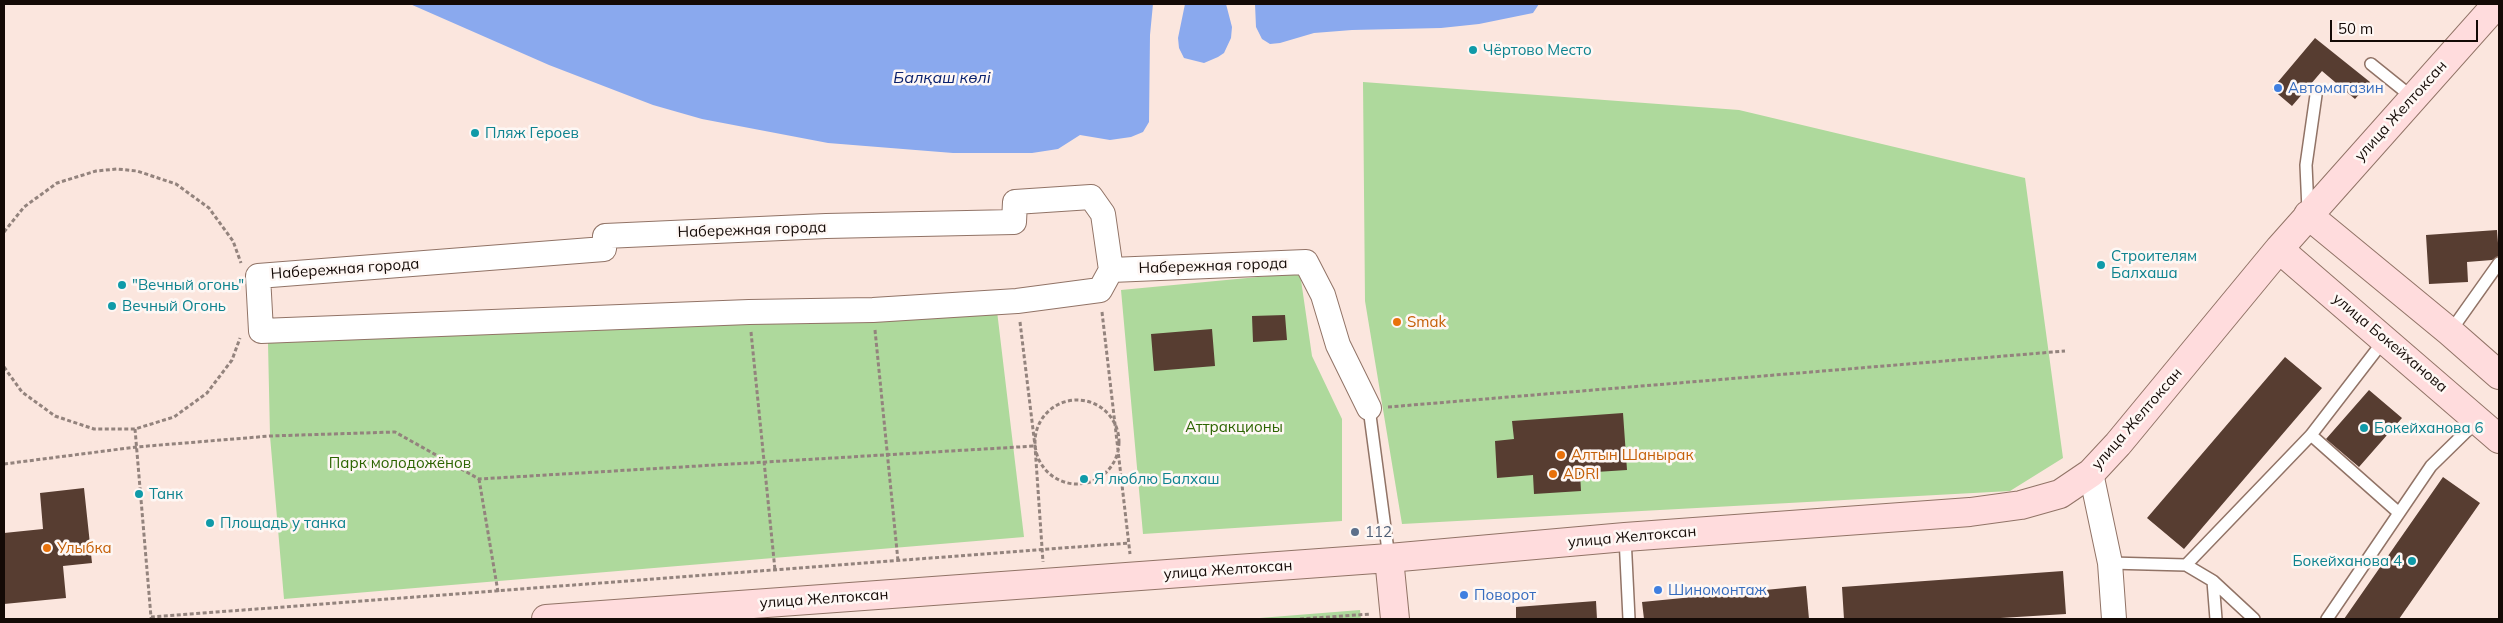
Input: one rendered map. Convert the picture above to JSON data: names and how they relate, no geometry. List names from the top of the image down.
{
  "streets": {
    "street": ["улица Желтоксан", "Набережная города", "улица Бокейханова"]
  },
  "crossings": [
    ["улица Желтоксан", "улица Бокейханова"]
  ],
  "water": ["Балқаш көлі"],
  "parks": ["Аттракционы", "Парк молодожёнов"],
  "places": [
    "Чёртово Место",
    "Автомагазин",
    "Пляж Героев",
    "Строителям Балхаша",
    "\"Вечный огонь\"",
    "Вечный Огонь",
    "Smak",
    "Бокейханова 6",
    "Алтын Шанырак",
    "ADRI",
    "Я люблю Балхаш",
    "Танк",
    "Площадь у танка",
    "112",
    "Улыбка",
    "Бокейханова 4",
    "Шиномонтаж",
    "Поворот"
  ],
  "scale_bar": "50 m"
}
